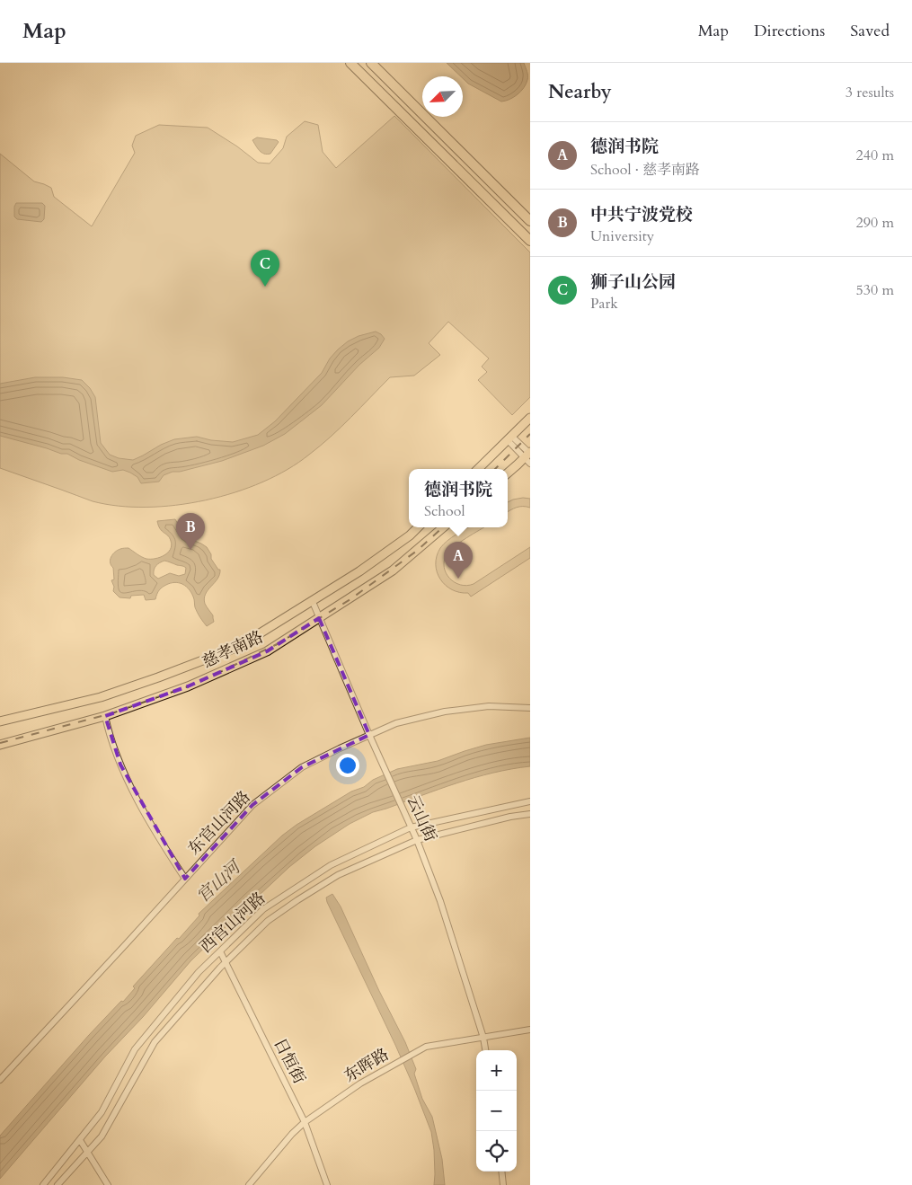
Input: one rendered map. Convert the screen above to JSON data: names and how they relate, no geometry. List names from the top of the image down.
{
  "streets": {
    "main road": ["慈孝南路"],
    "street": [
      "云山街",
      "东官山河路",
      "西官山河路",
      "日恒街",
      "东晖路"
    ]
  },
  "crossings": [
    ["慈孝南路", "云山街"],
    ["云山街", "东官山河路"],
    ["云山街", "西官山河路"],
    ["云山街", "东晖路"],
    ["西官山河路", "日恒街"],
    ["日恒街", "东晖路"]
  ],
  "water": ["官山河"],
  "north": "bottom left",
  "page": {
    "header": "Map",
    "nav": ["Map", "Directions", "Saved"],
    "heading": ["Nearby", "3 results"],
    "list": [
      {
        "mark": "A",
        "name": "德润书院",
        "note": "School · 慈孝南路",
        "value": "240 m"
      },
      {
        "mark": "B",
        "name": "中共宁波党校",
        "note": "University",
        "value": "290 m"
      },
      {
        "mark": "C",
        "name": "狮子山公园",
        "note": "Park",
        "value": "530 m"
      }
    ],
    "pins": ["C", "B", "A"],
    "popup": ["德润书院", "School"],
    "map_buttons": ["+", "−"]
  }
}
